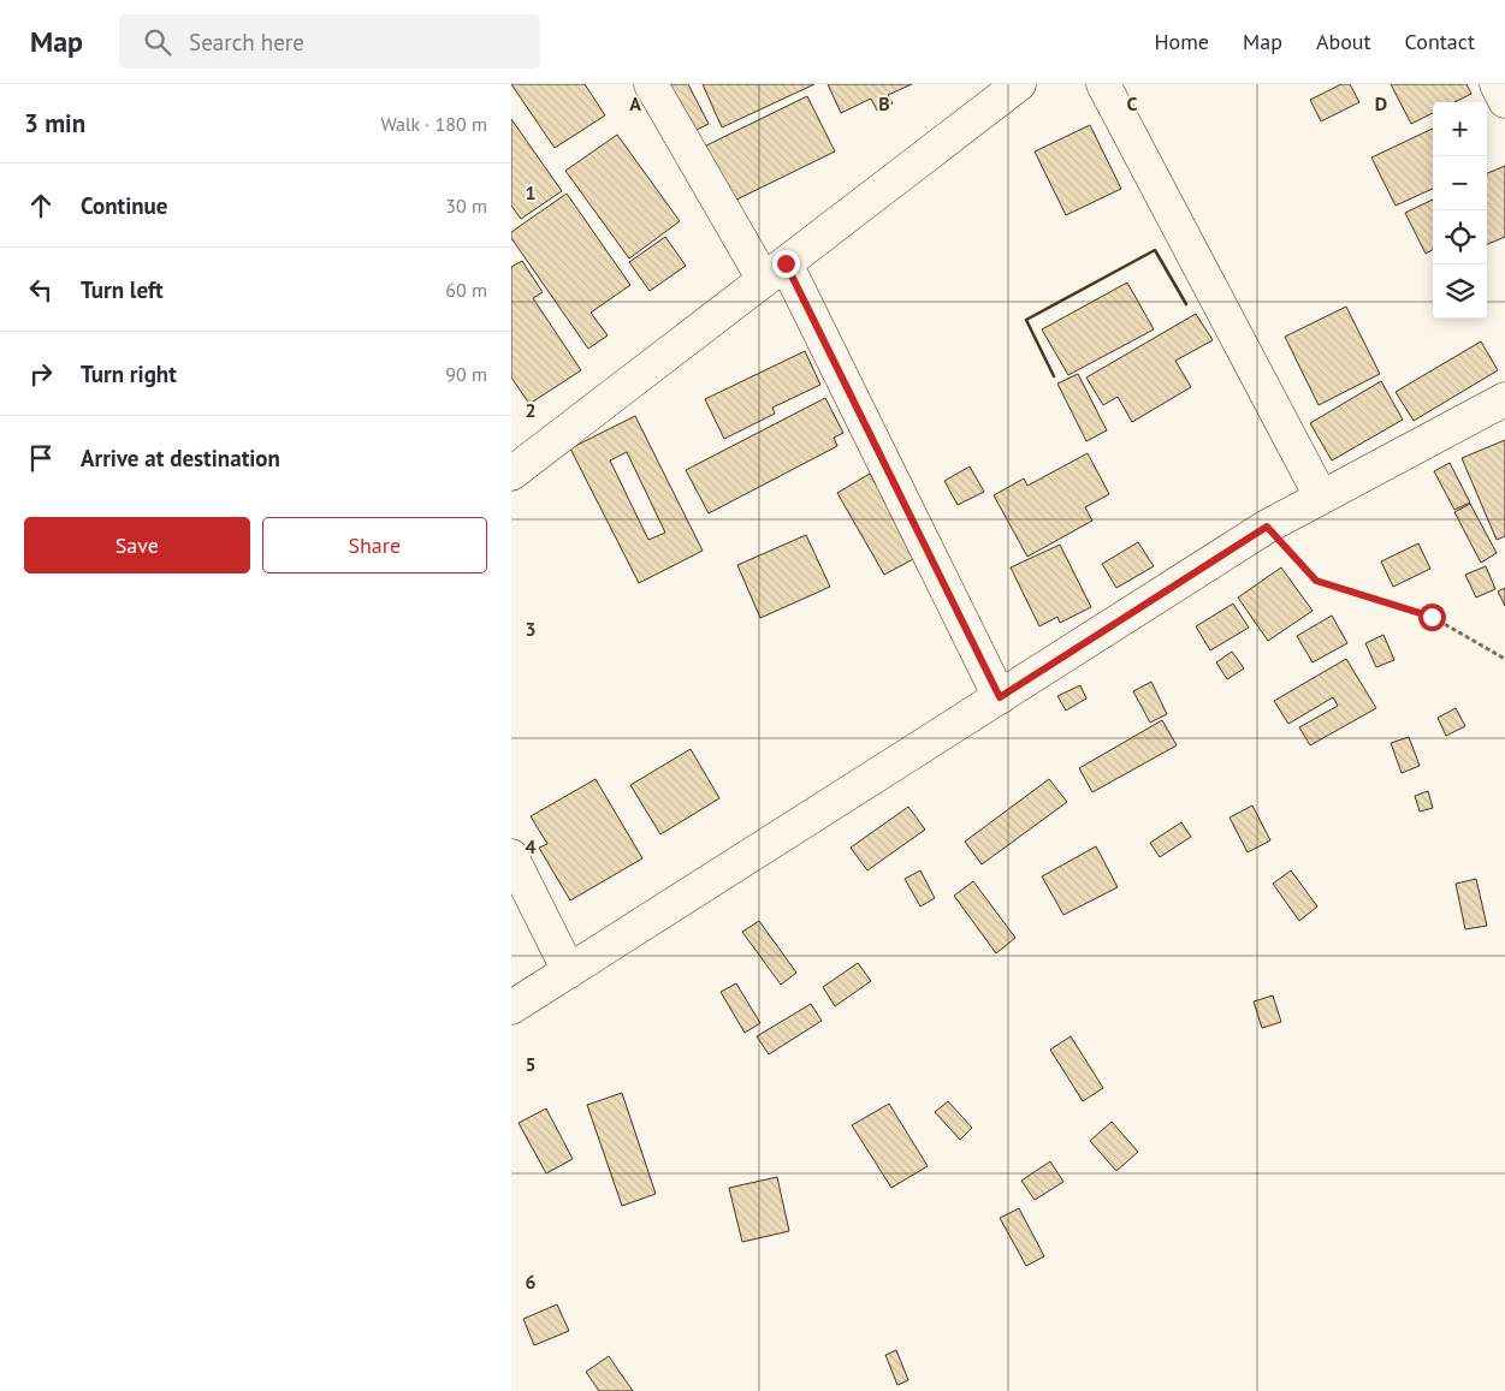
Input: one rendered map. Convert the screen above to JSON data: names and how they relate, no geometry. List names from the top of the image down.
{
  "page": {
    "header": "Map",
    "search": "Search here",
    "nav": [
      "Home",
      "Map",
      "About",
      "Contact"
    ],
    "heading": ["3 min", "Walk · 180 m"],
    "map_buttons": ["+", "−"],
    "list": [
      ["Continue", "30 m"],
      ["Turn left", "60 m"],
      ["Turn right", "90 m"],
      "Arrive at destination"
    ],
    "buttons": ["Save", "Share"]
  },
  "grid": {
    "columns": [
      "A",
      "B",
      "C",
      "D"
    ],
    "rows": [
      "1",
      "2",
      "3",
      "4",
      "5",
      "6"
    ]
  }
}
